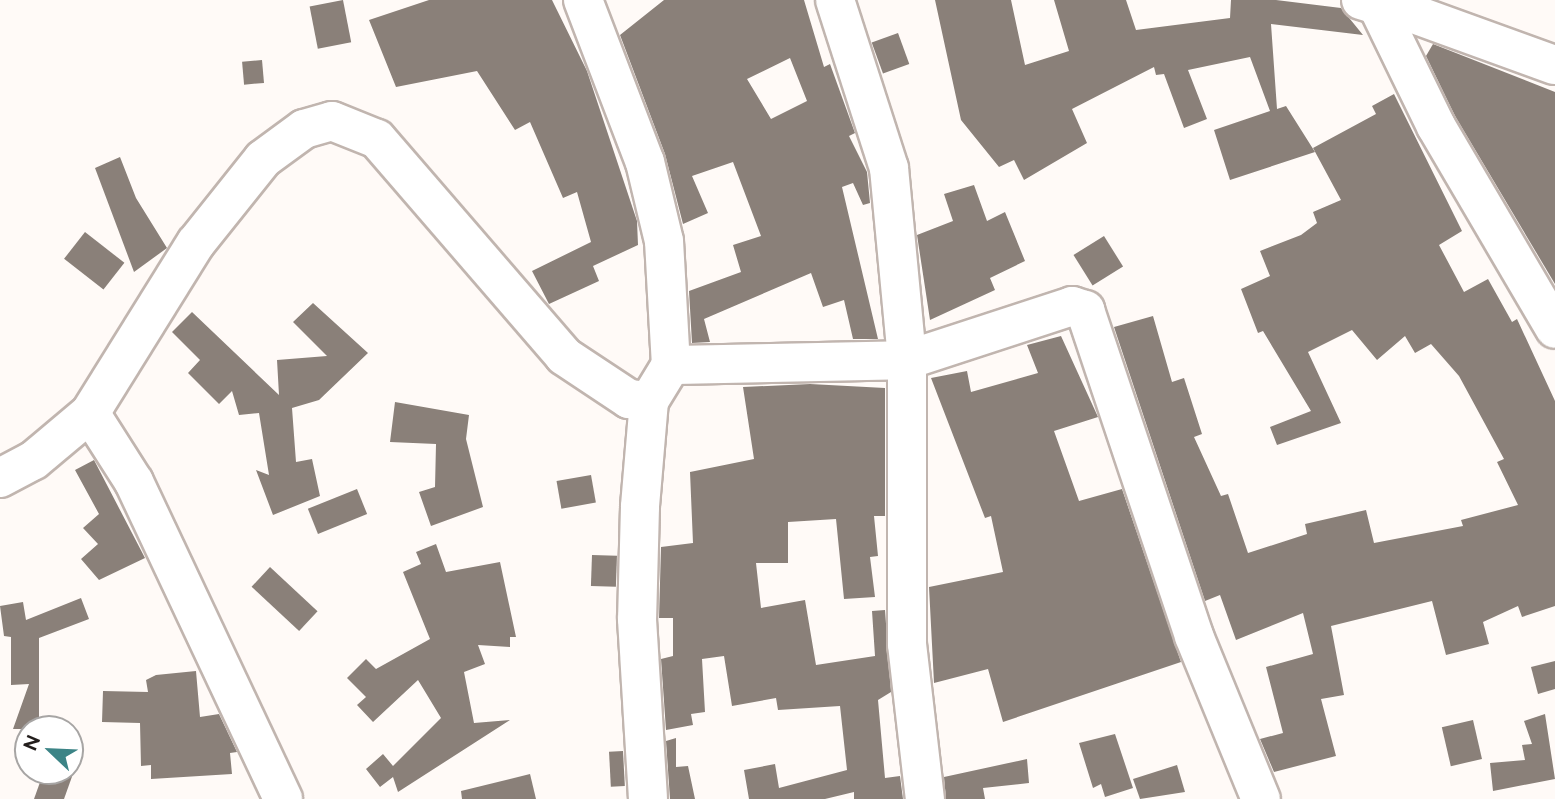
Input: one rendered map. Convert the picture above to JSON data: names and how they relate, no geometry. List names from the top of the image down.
{
  "north": "top left"
}
